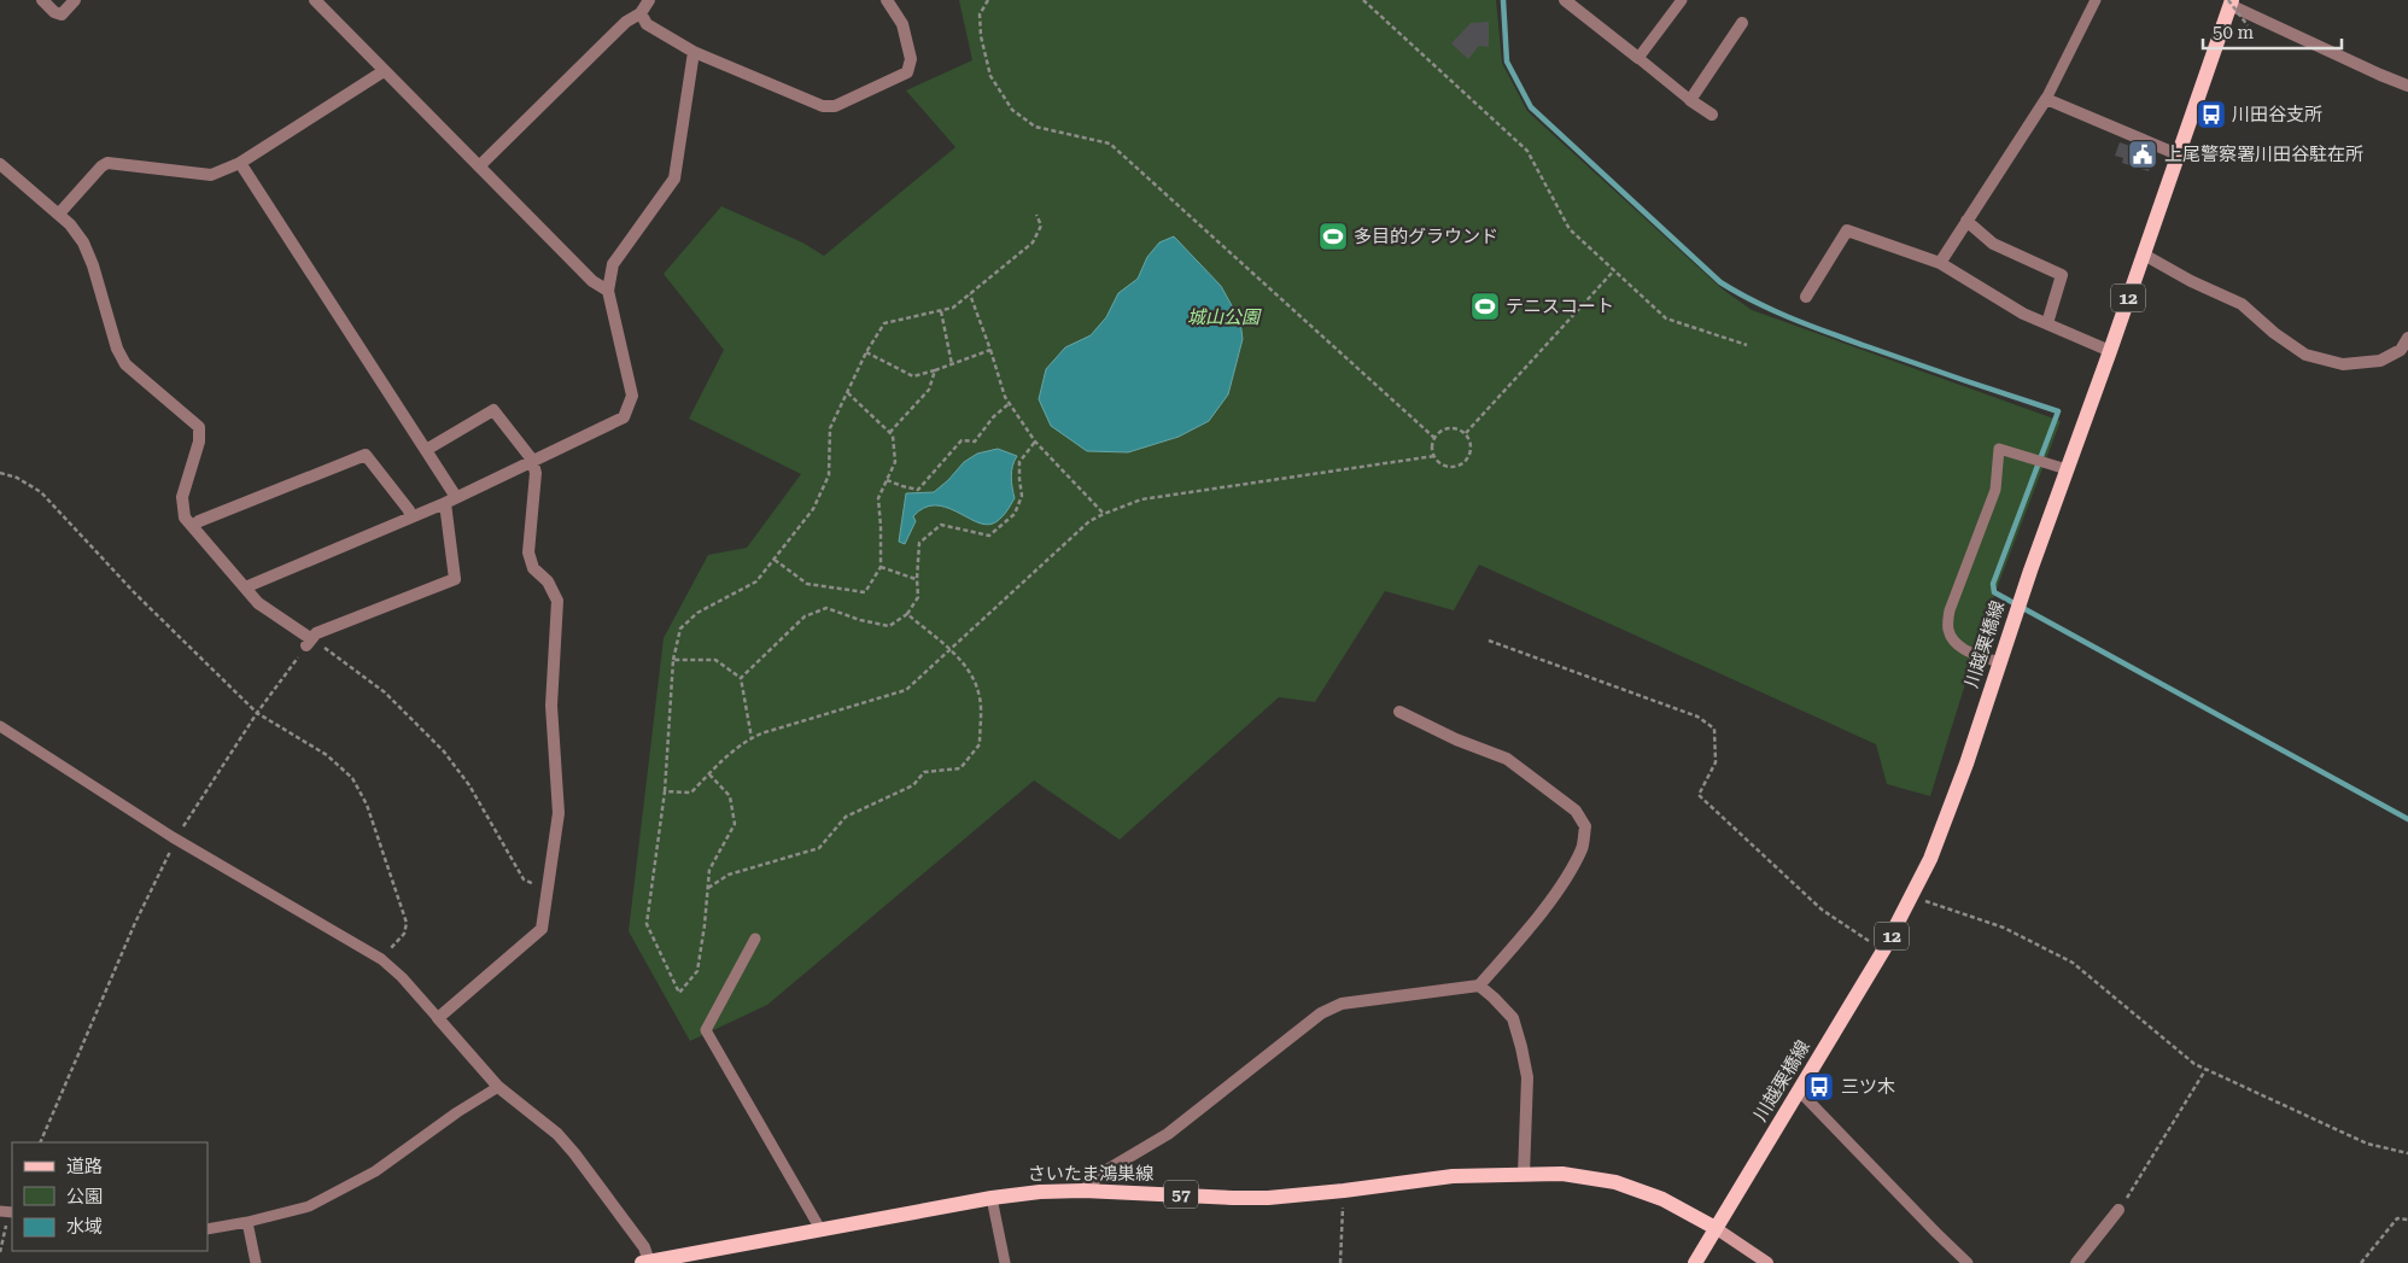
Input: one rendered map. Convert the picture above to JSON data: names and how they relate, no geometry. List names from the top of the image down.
{
  "streets": {
    "main road": [
      "12",
      "川越栗橋線",
      "さいたま鴻巣線",
      "57"
    ]
  },
  "crossings": [
    ["川越栗橋線", "さいたま鴻巣線"]
  ],
  "parks": ["城山公園"],
  "places": {
    "bus stop": ["川田谷支所", "三ツ木"],
    "public building": ["上尾警察署川田谷駐在所"],
    "sports": ["多目的グラウンド", "テニスコート"]
  },
  "legend": ["道路", "公園", "水域"],
  "scale_bar": "50 m"
}
